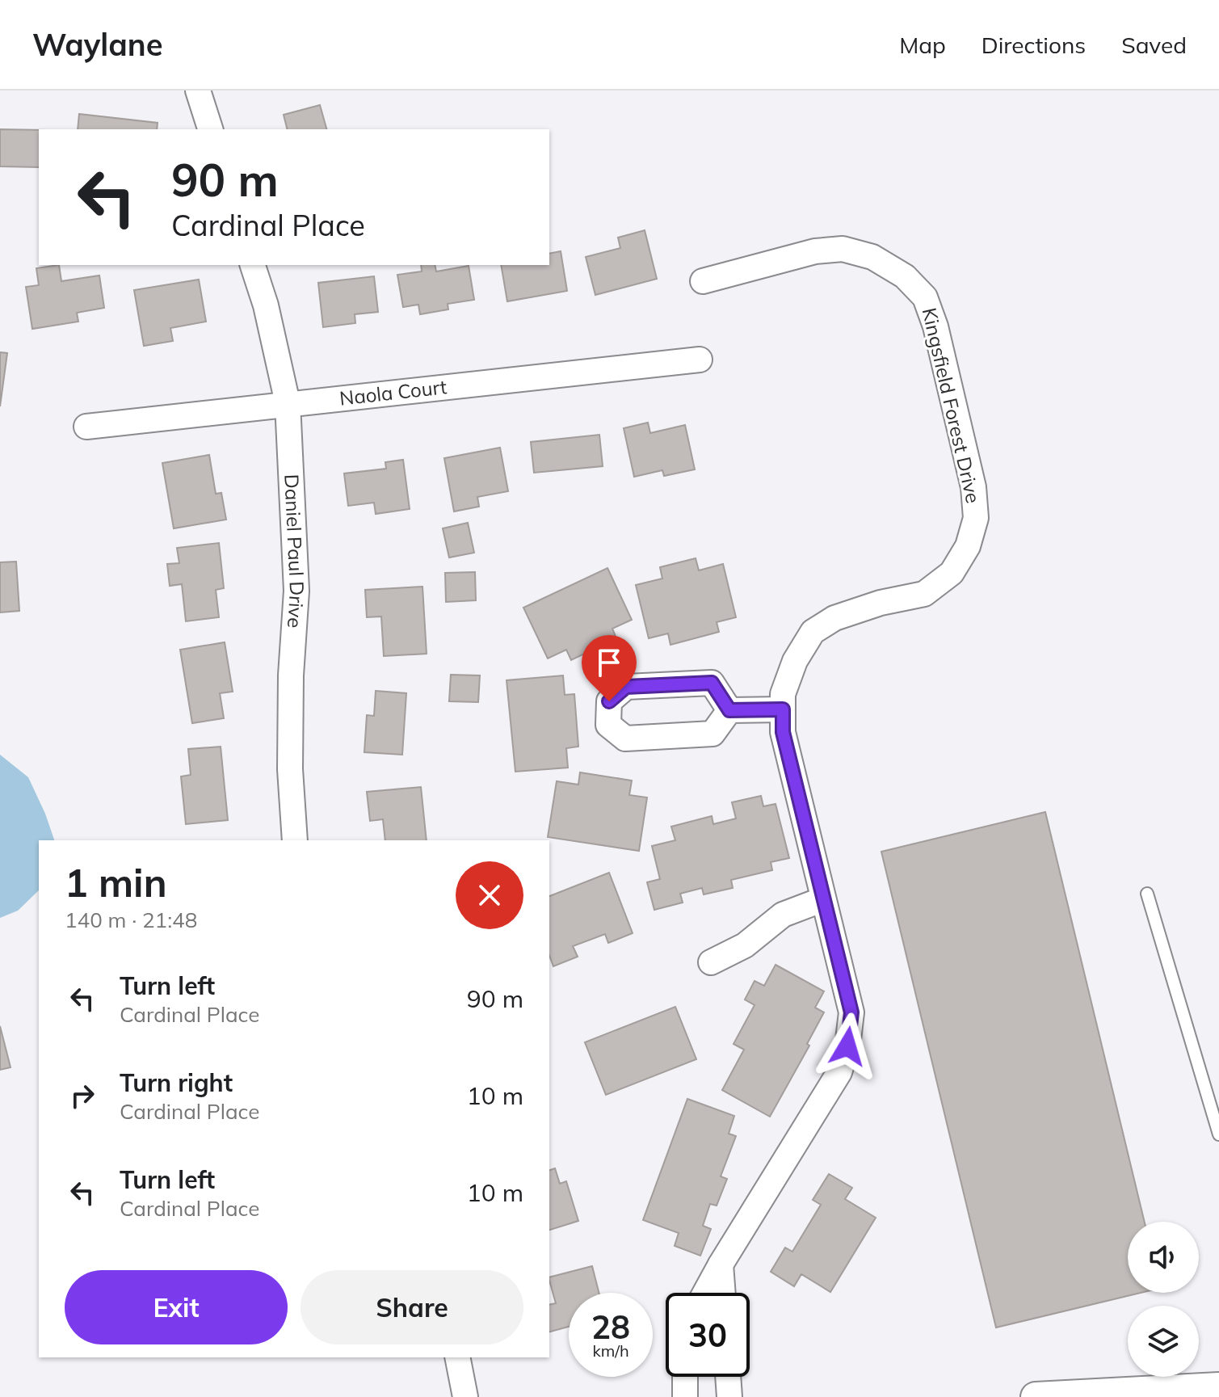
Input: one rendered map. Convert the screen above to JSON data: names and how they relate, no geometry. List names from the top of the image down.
{
  "streets": {
    "street": ["Naola Court", "Kingsfield Forest Drive", "Daniel Paul Drive"]
  },
  "crossings": [
    ["Naola Court", "Daniel Paul Drive"]
  ],
  "page": {
    "header": "Waylane",
    "nav": ["Map", "Directions", "Saved"],
    "turn": ["90 m", "Cardinal Place"],
    "heading": ["1 min", "140 m · 21:48"],
    "list": [
      {
        "name": "Turn left",
        "note": "Cardinal Place",
        "value": "90 m"
      },
      {
        "name": "Turn right",
        "note": "Cardinal Place",
        "value": "10 m"
      },
      {
        "name": "Turn left",
        "note": "Cardinal Place",
        "value": "10 m"
      }
    ],
    "buttons": ["Exit", "Share"],
    "speed": "28 km/h",
    "limit": "30"
  }
}
